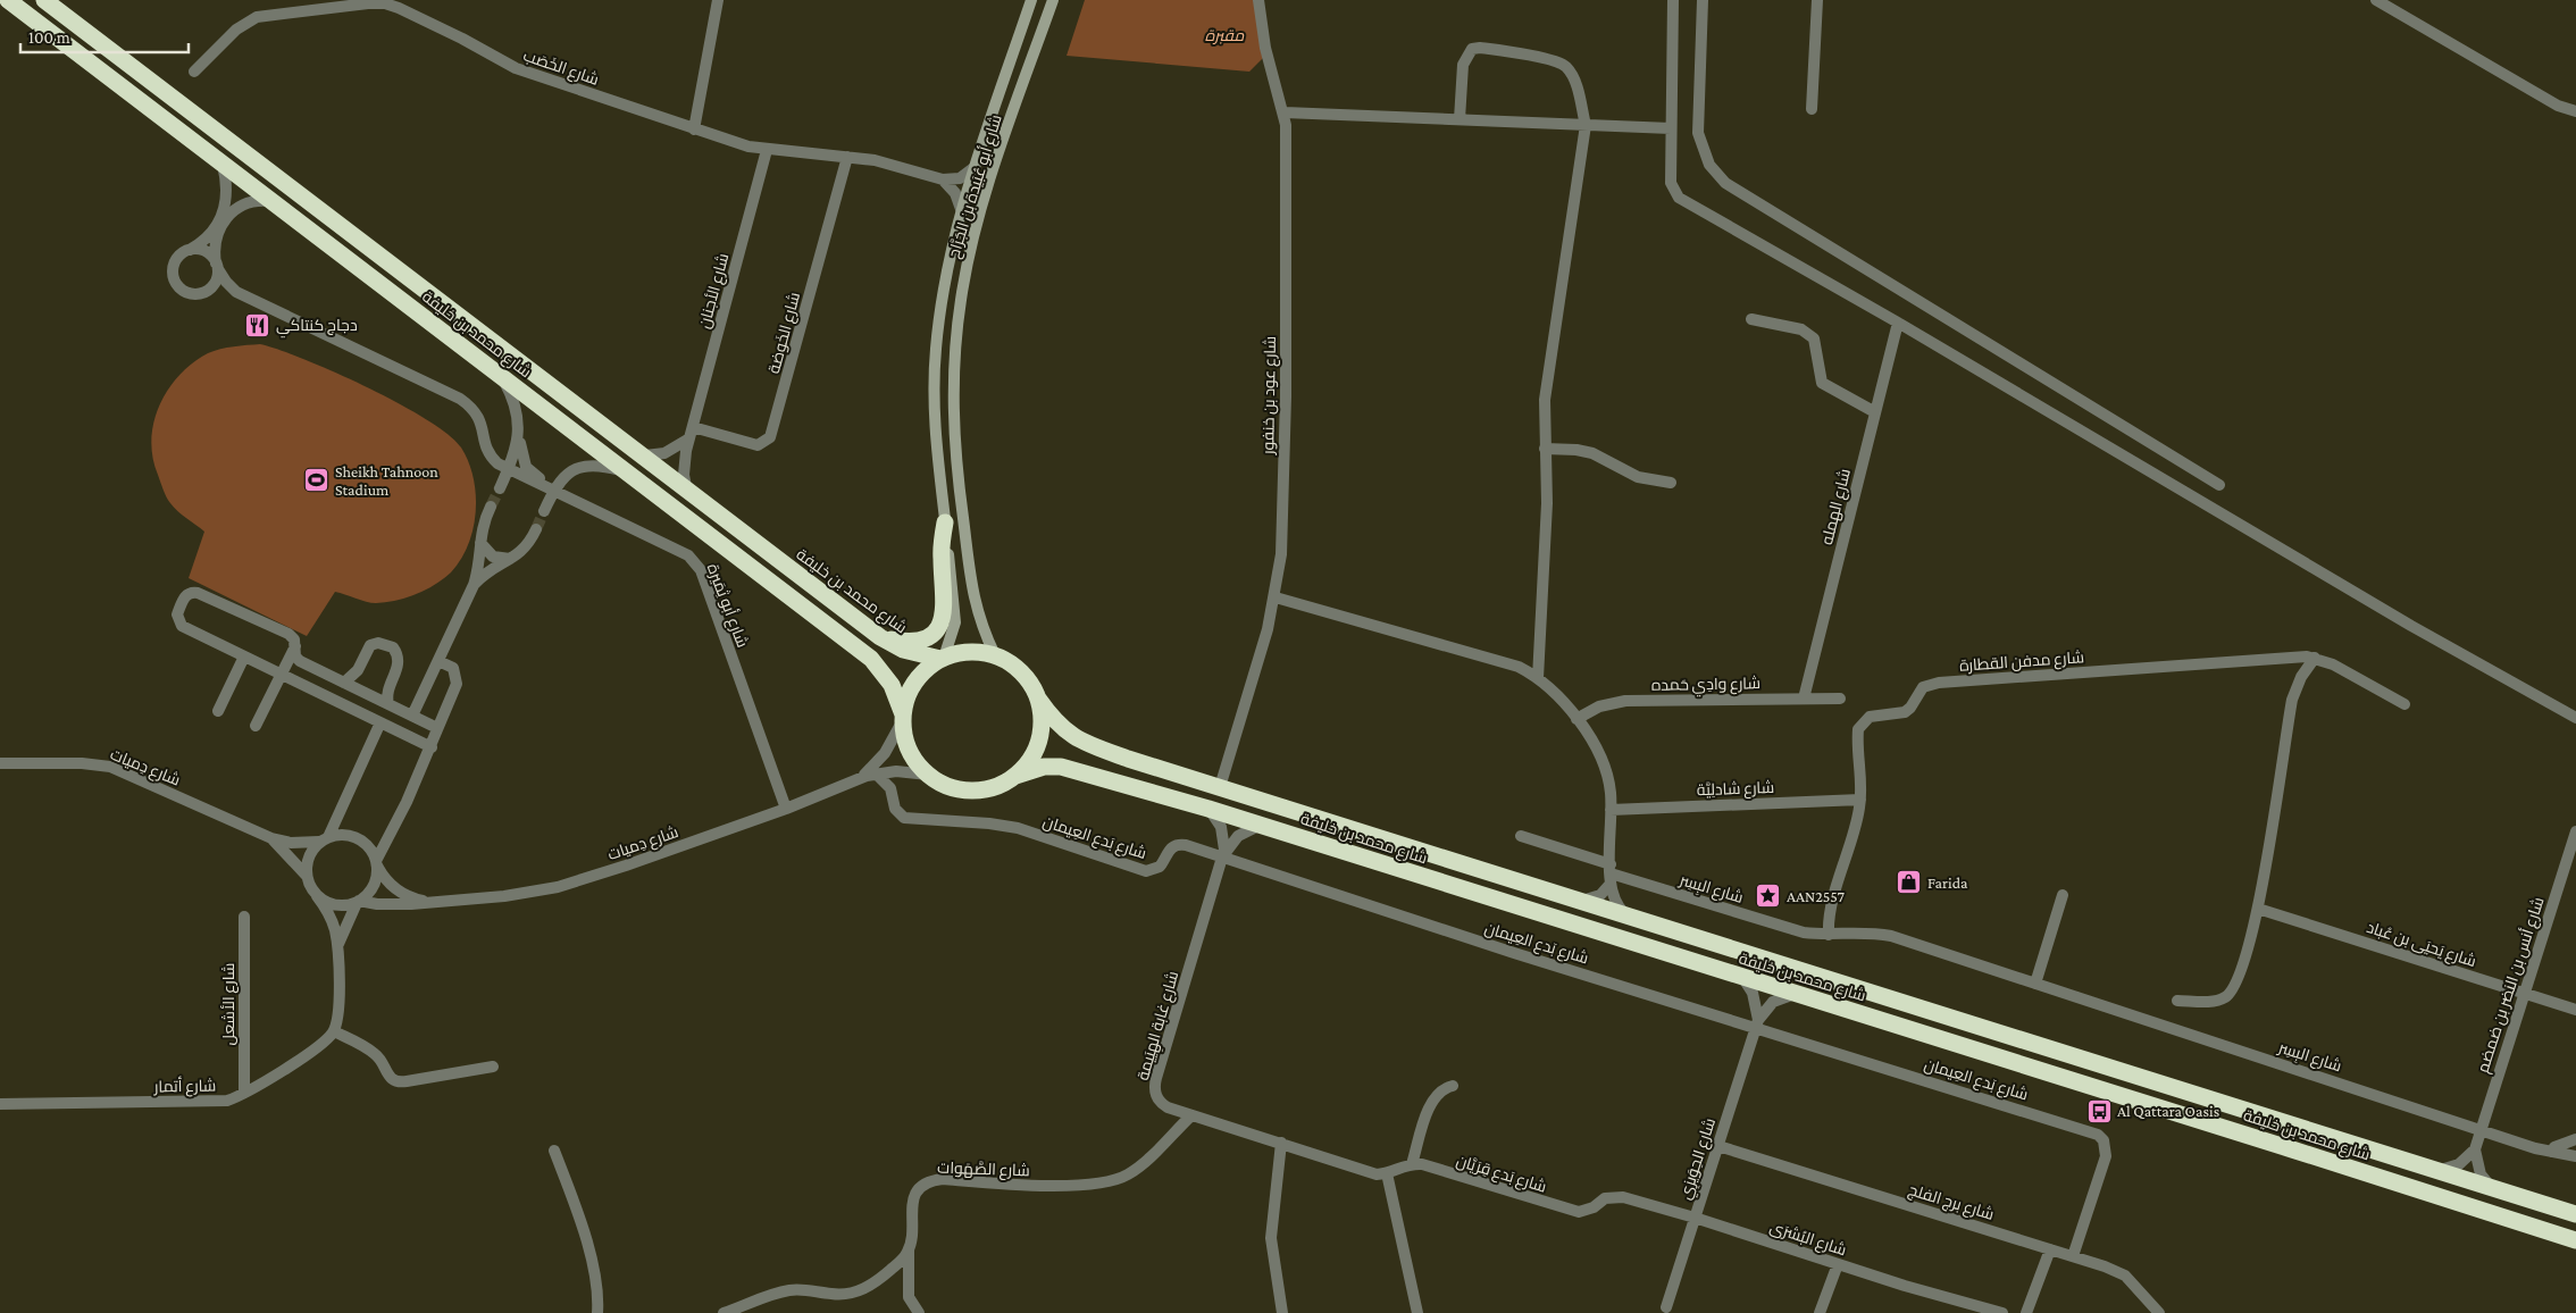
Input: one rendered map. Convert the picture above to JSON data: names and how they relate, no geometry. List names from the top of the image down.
{
  "streets": {
    "highway": ["شارع محمد بن خليفة"],
    "main road": ["شارع أبو عُبَيدة بن الجَرَّاح"],
    "street": [
      "شارع الخَصَب",
      "شارع الأجنان",
      "شارع الخَوضة",
      "شارع عود بن خنفور",
      "شارع الهمله",
      "شارع أبو ثِمَيرة",
      "شارع مدفن القطارة",
      "شارع وادِي حَمده",
      "شارع دِميات",
      "شارع شادلِيَّة",
      "شارع بَدع العِيمان",
      "شارع البِسِر",
      "شارع يَحيَى بن عُباد",
      "شارع أنس بن النضر بن ضمضم",
      "شارع الأشعل",
      "شارع غابة الهِيَيمة",
      "شارع أتمار",
      "شارع الحِوَيزِي",
      "شارع الصَّهَوات",
      "شارع بَدع قِرَيَّان",
      "شارع برج الفلج",
      "شارع البُشرَى"
    ]
  },
  "crossings": [
    ["شارع الخَصَب", "شارع الأجنان"],
    ["شارع الخَصَب", "شارع الخَوضة"],
    ["شارع أبو عُبَيدة بن الجَرَّاح", "شارع محمد بن خليفة"],
    ["شارع أبو عُبَيدة بن الجَرَّاح", "شارع دِميات"],
    ["شارع الأجنان", "شارع الخَوضة"],
    ["شارع الأجنان", "شارع محمد بن خليفة"],
    ["شارع محمد بن خليفة", "شارع عود بن خنفور"],
    ["شارع محمد بن خليفة", "شارع دِميات"],
    ["شارع محمد بن خليفة", "شارع غابة الهِيَيمة"],
    ["شارع محمد بن خليفة", "شارع الحِوَيزِي"],
    ["شارع الهمله", "شارع وادِي حَمده"],
    ["شارع أبو ثِمَيرة", "شارع دِميات"],
    ["شارع مدفن القطارة", "شارع شادلِيَّة"],
    ["شارع مدفن القطارة", "شارع البِسِر"],
    ["شارع دِميات", "شارع بَدع العِيمان"],
    ["شارع بَدع العِيمان", "شارع غابة الهِيَيمة"],
    ["شارع بَدع العِيمان", "شارع الحِوَيزِي"],
    ["شارع بَدع العِيمان", "شارع برج الفلج"],
    ["شارع البِسِر", "شارع أنس بن النضر بن ضمضم"],
    ["شارع يَحيَى بن عُباد", "شارع أنس بن النضر بن ضمضم"],
    ["شارع الأشعل", "شارع أتمار"],
    ["شارع غابة الهِيَيمة", "شارع الصَّهَوات"],
    ["شارع الحِوَيزِي", "شارع برج الفلج"],
    ["شارع الحِوَيزِي", "شارع البُشرَى"],
    ["شارع بَدع قِرَيَّان", "شارع البُشرَى"]
  ],
  "parks": ["مقبرة"],
  "places": {
    "restaurant": ["دجاج كنتاكي"],
    "sports": ["Sheikh Tahnoon Stadium"],
    "shop": ["Farida"],
    "place": ["AAN2557"],
    "bus stop": ["Al Qattara Oasis"]
  },
  "scale_bar": "100 m"
}
